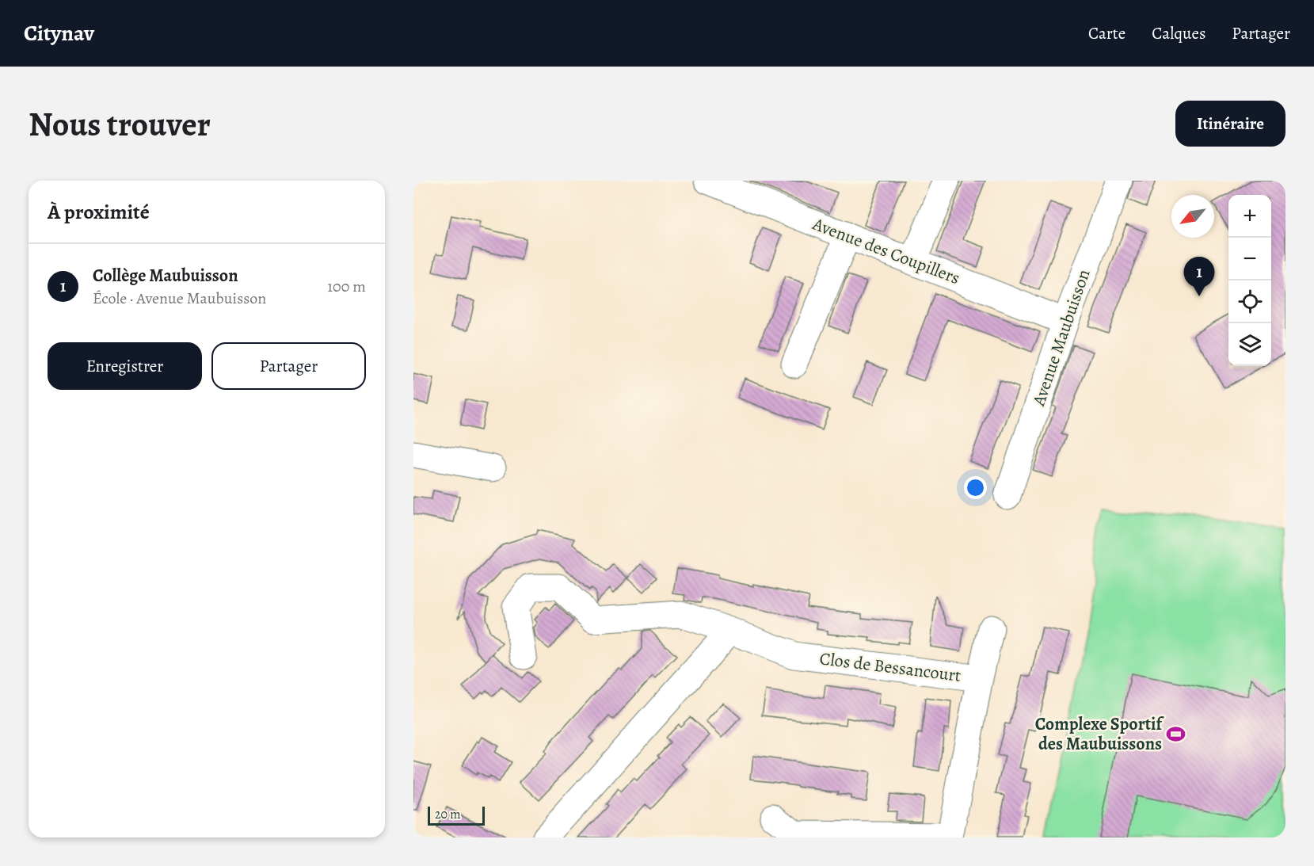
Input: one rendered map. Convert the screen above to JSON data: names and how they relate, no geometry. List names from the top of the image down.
{
  "streets": {
    "street": ["Avenue des Coupillers", "Avenue Maubuisson", "Clos de Bessancourt"]
  },
  "crossings": [
    ["Avenue des Coupillers", "Avenue Maubuisson"]
  ],
  "places": {
    "sports": ["Complexe Sportif des Maubuissons"]
  },
  "scale_bar": "20 m",
  "north": "bottom left",
  "page": {
    "header": "Citynav",
    "nav": ["Carte", "Calques", "Partager"],
    "buttons": [
      "Itinéraire",
      ["Enregistrer", "Partager"]
    ],
    "title": "Nous trouver",
    "heading": "À proximité",
    "map_buttons": ["+", "−"],
    "list": [
      {
        "mark": "1",
        "name": "Collège Maubuisson",
        "note": "École · Avenue Maubuisson",
        "value": "100 m"
      }
    ],
    "pins": "1",
    "scale": "20 m"
  }
}
